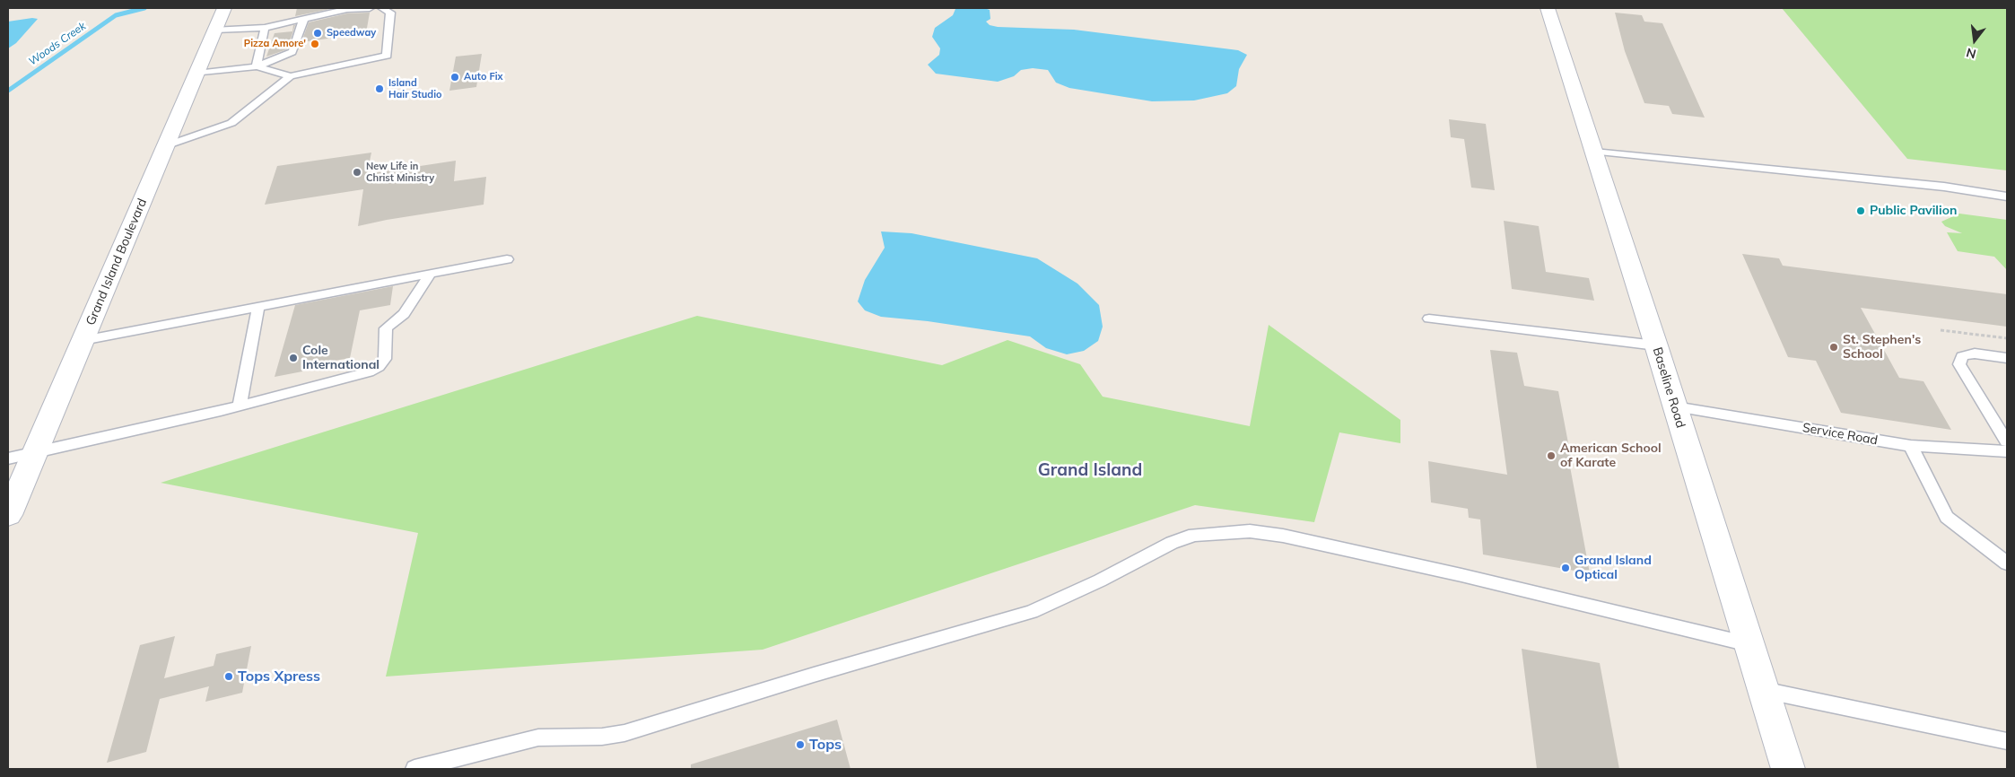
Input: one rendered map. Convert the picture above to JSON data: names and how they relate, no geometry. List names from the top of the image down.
{
  "streets": {
    "street": ["Grand Island Boulevard", "Baseline Road"],
    "lane": ["Service Road"]
  },
  "crossings": [
    ["Baseline Road", "Service Road"]
  ],
  "districts": ["Grand Island"],
  "water": ["Woods Creek"],
  "places": [
    "Speedway",
    "Pizza Amore'",
    "Auto Fix",
    "Island Hair Studio",
    "New Life in Christ Ministry",
    "Public Pavilion",
    "St. Stephen's School",
    "Cole International",
    "American School of Karate",
    "Grand Island Optical",
    "Tops Xpress",
    "Tops"
  ],
  "north": "bottom"
}
